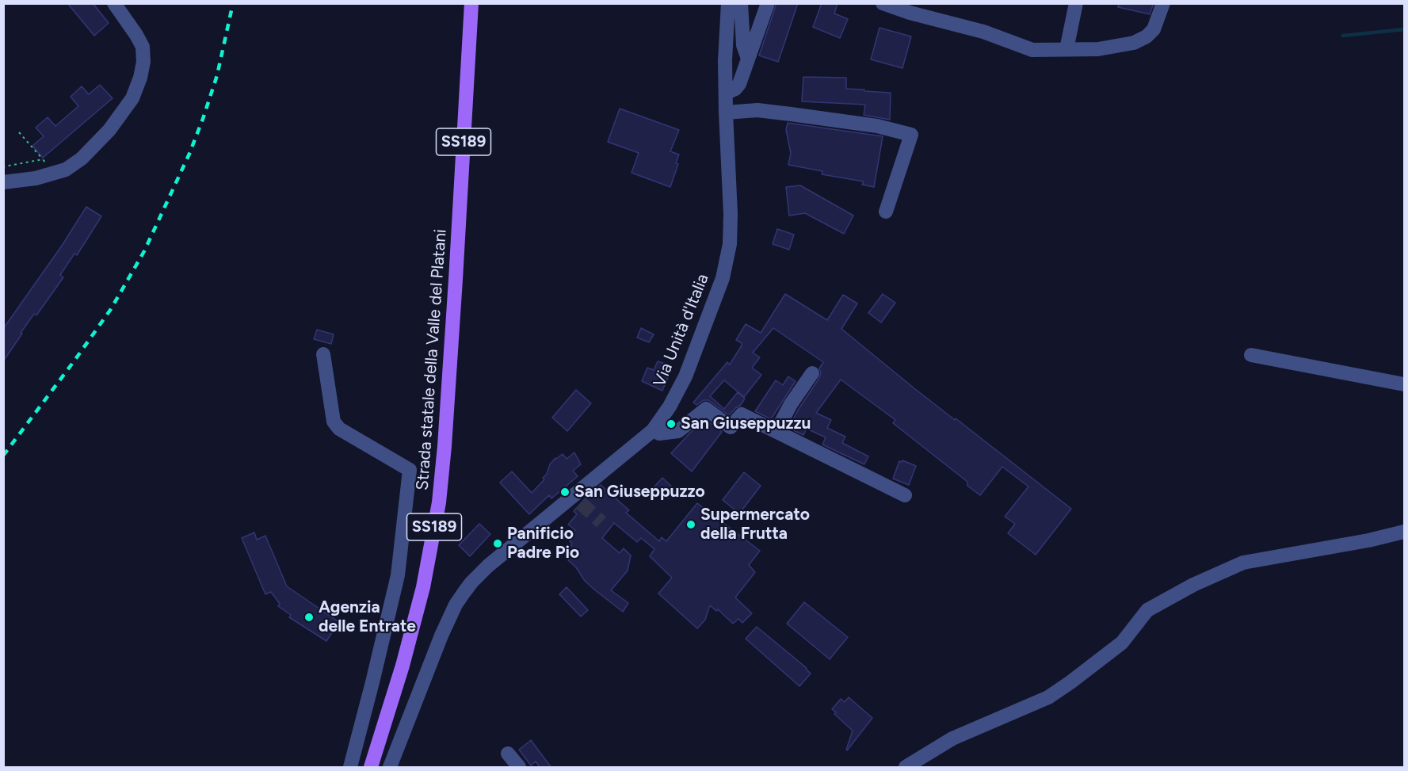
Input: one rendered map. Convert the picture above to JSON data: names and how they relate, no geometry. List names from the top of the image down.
{
  "streets": {
    "main road": ["SS189", "Strada statale della Valle del Platani"],
    "street": ["Via Unità d'Italia"]
  },
  "places": [
    "San Giuseppuzzu",
    "San Giuseppuzzo",
    "Supermercato della Frutta",
    "Panificio Padre Pio",
    "Agenzia delle Entrate"
  ]
}
